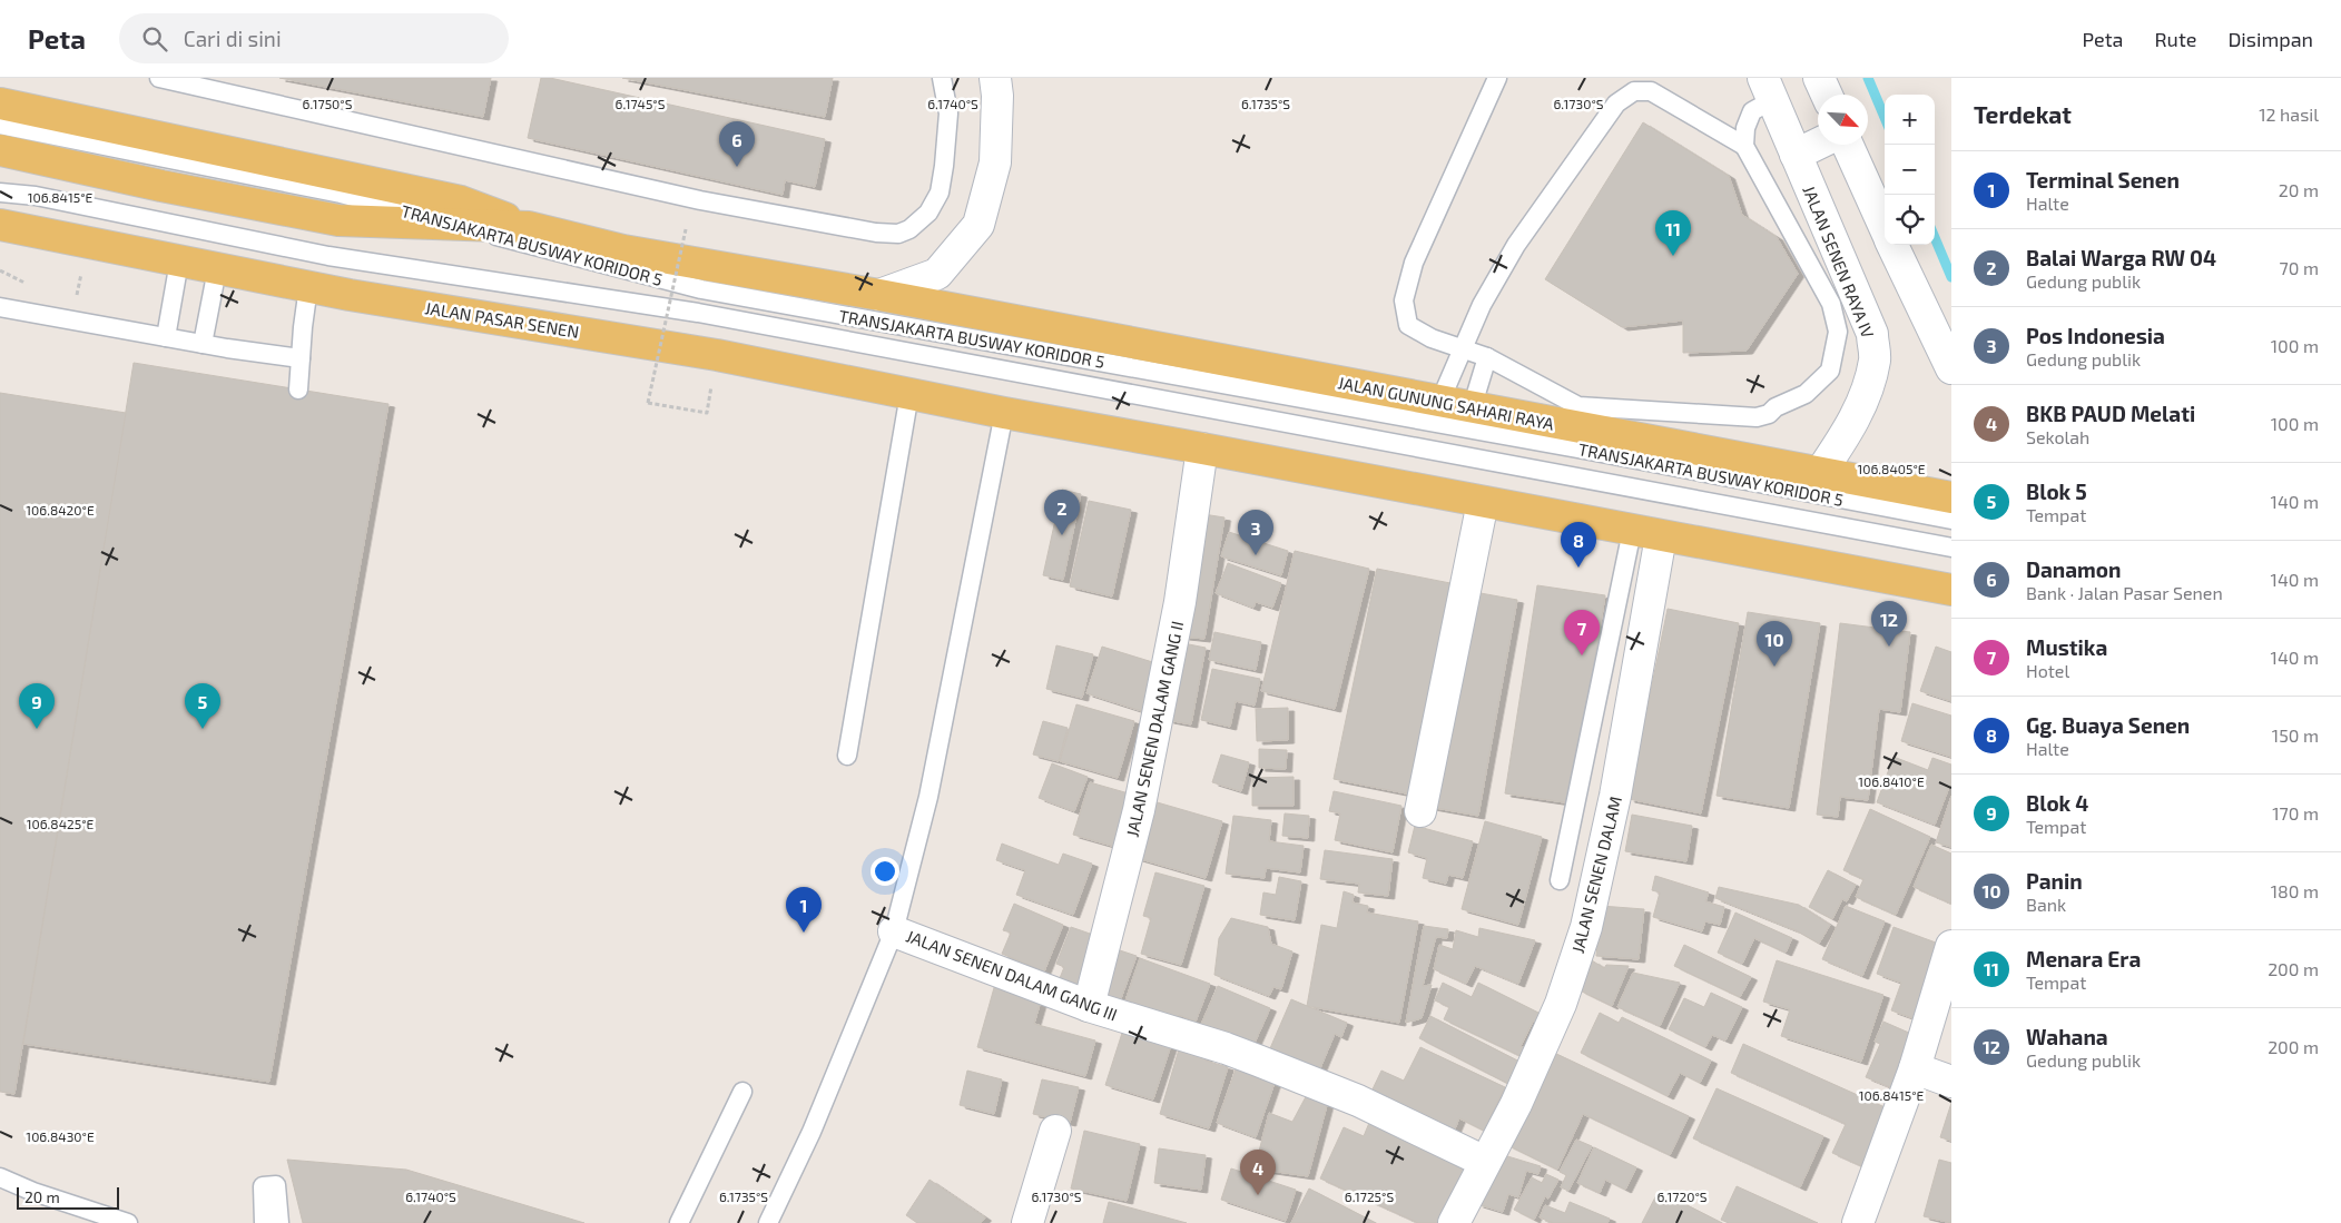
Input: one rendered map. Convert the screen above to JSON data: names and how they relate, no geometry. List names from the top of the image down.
{
  "streets": {
    "main road": ["JALAN PASAR SENEN", "JALAN GUNUNG SAHARI RAYA"],
    "street": [
      "JALAN SENEN RAYA IV",
      "JALAN SENEN DALAM GANG II",
      "JALAN SENEN DALAM",
      "JALAN SENEN DALAM GANG III"
    ],
    "lane": ["TRANSJAKARTA BUSWAY KORIDOR 5"]
  },
  "crossings": [
    ["JALAN SENEN RAYA IV", "JALAN GUNUNG SAHARI RAYA"],
    ["JALAN SENEN DALAM GANG II", "JALAN SENEN DALAM GANG III"],
    ["JALAN SENEN DALAM", "JALAN SENEN DALAM GANG III"]
  ],
  "scale_bar": "20 m",
  "north": "bottom right",
  "page": {
    "header": "Peta",
    "search": "Cari di sini",
    "nav": ["Peta", "Rute", "Disimpan"],
    "heading": ["Terdekat", "12 hasil"],
    "map_buttons": ["+", "−"],
    "pins": [
      "6",
      "11",
      "2",
      "3",
      "8",
      "12",
      "7",
      "10",
      "5",
      "9",
      "1",
      "4"
    ],
    "list": [
      {
        "mark": "1",
        "name": "Terminal Senen",
        "note": "Halte",
        "value": "20 m"
      },
      {
        "mark": "2",
        "name": "Balai Warga RW 04",
        "note": "Gedung publik",
        "value": "70 m"
      },
      {
        "mark": "3",
        "name": "Pos Indonesia",
        "note": "Gedung publik",
        "value": "100 m"
      },
      {
        "mark": "4",
        "name": "BKB PAUD Melati",
        "note": "Sekolah",
        "value": "100 m"
      },
      {
        "mark": "5",
        "name": "Blok 5",
        "note": "Tempat",
        "value": "140 m"
      },
      {
        "mark": "6",
        "name": "Danamon",
        "note": "Bank · Jalan Pasar Senen",
        "value": "140 m"
      },
      {
        "mark": "7",
        "name": "Mustika",
        "note": "Hotel",
        "value": "140 m"
      },
      {
        "mark": "8",
        "name": "Gg. Buaya Senen",
        "note": "Halte",
        "value": "150 m"
      },
      {
        "mark": "9",
        "name": "Blok 4",
        "note": "Tempat",
        "value": "170 m"
      },
      {
        "mark": "10",
        "name": "Panin",
        "note": "Bank",
        "value": "180 m"
      },
      {
        "mark": "11",
        "name": "Menara Era",
        "note": "Tempat",
        "value": "200 m"
      },
      {
        "mark": "12",
        "name": "Wahana",
        "note": "Gedung publik",
        "value": "200 m"
      }
    ],
    "scale": "20 m"
  },
  "coordinates": [
    "6.1750°S",
    "6.1745°S",
    "6.1740°S",
    "6.1735°S",
    "6.1730°S",
    "106.8415°E",
    "106.8405°E",
    "106.8420°E",
    "106.8410°E",
    "106.8425°E",
    "106.8430°E",
    "6.1725°S",
    "6.1720°S"
  ]
}
